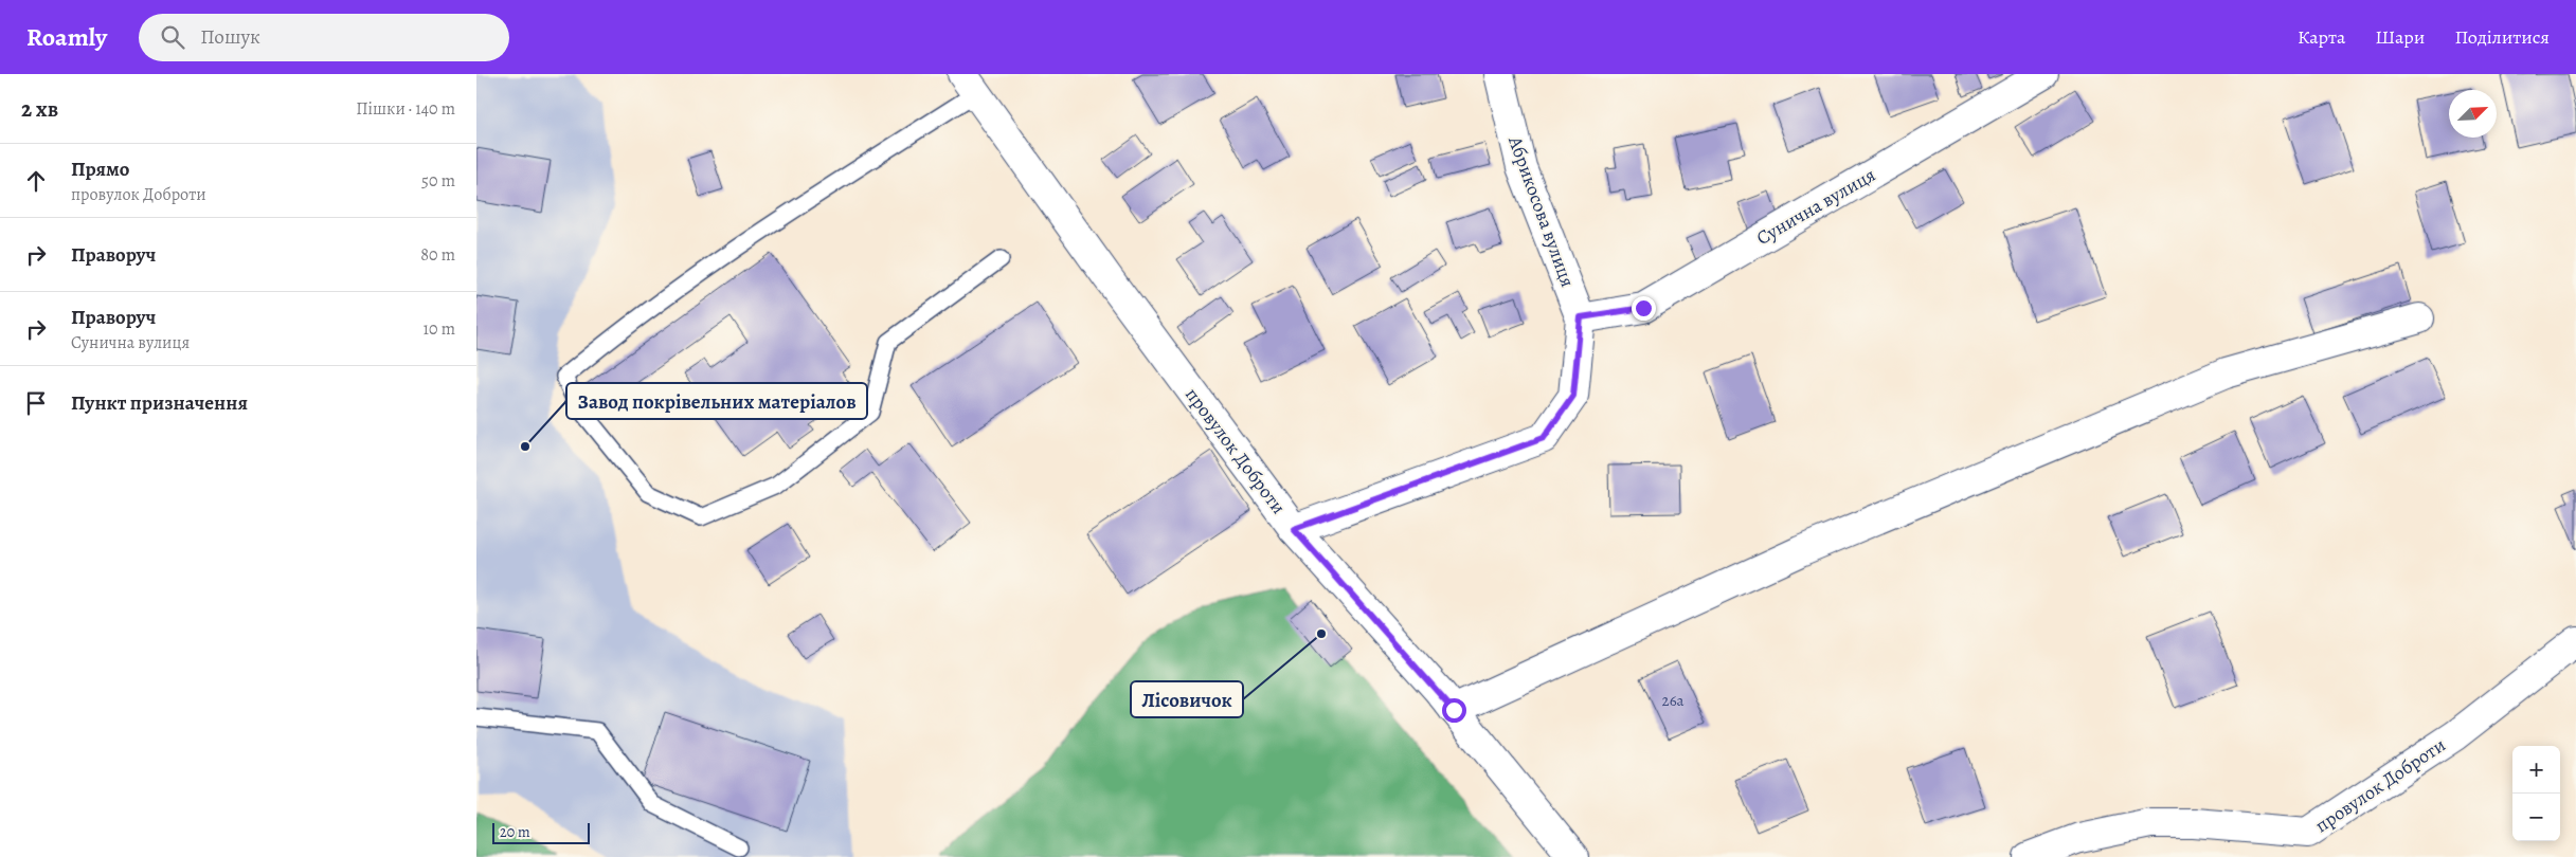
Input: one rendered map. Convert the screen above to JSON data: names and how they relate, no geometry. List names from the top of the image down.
{
  "streets": {
    "street": ["Сунична вулиця", "Абрикосова вулиця", "провулок Доброти"]
  },
  "crossings": [
    ["Сунична вулиця", "Абрикосова вулиця"]
  ],
  "places": ["Завод покрівельних матеріалов", "Лісовичок"],
  "house_numbers": ["26а"],
  "scale_bar": "20 m",
  "north": "top right",
  "page": {
    "header": "Roamly",
    "search": "Пошук",
    "nav": ["Карта", "Шари", "Поділитися"],
    "heading": ["2 хв", "Пішки · 140 m"],
    "list": [
      ["Прямо", "провулок Доброти", "50 m"],
      ["Праворуч", "80 m"],
      ["Праворуч", "Сунична вулиця", "10 m"],
      "Пункт призначення"
    ],
    "map_buttons": ["+", "−"],
    "scale": "20 m"
  }
}
